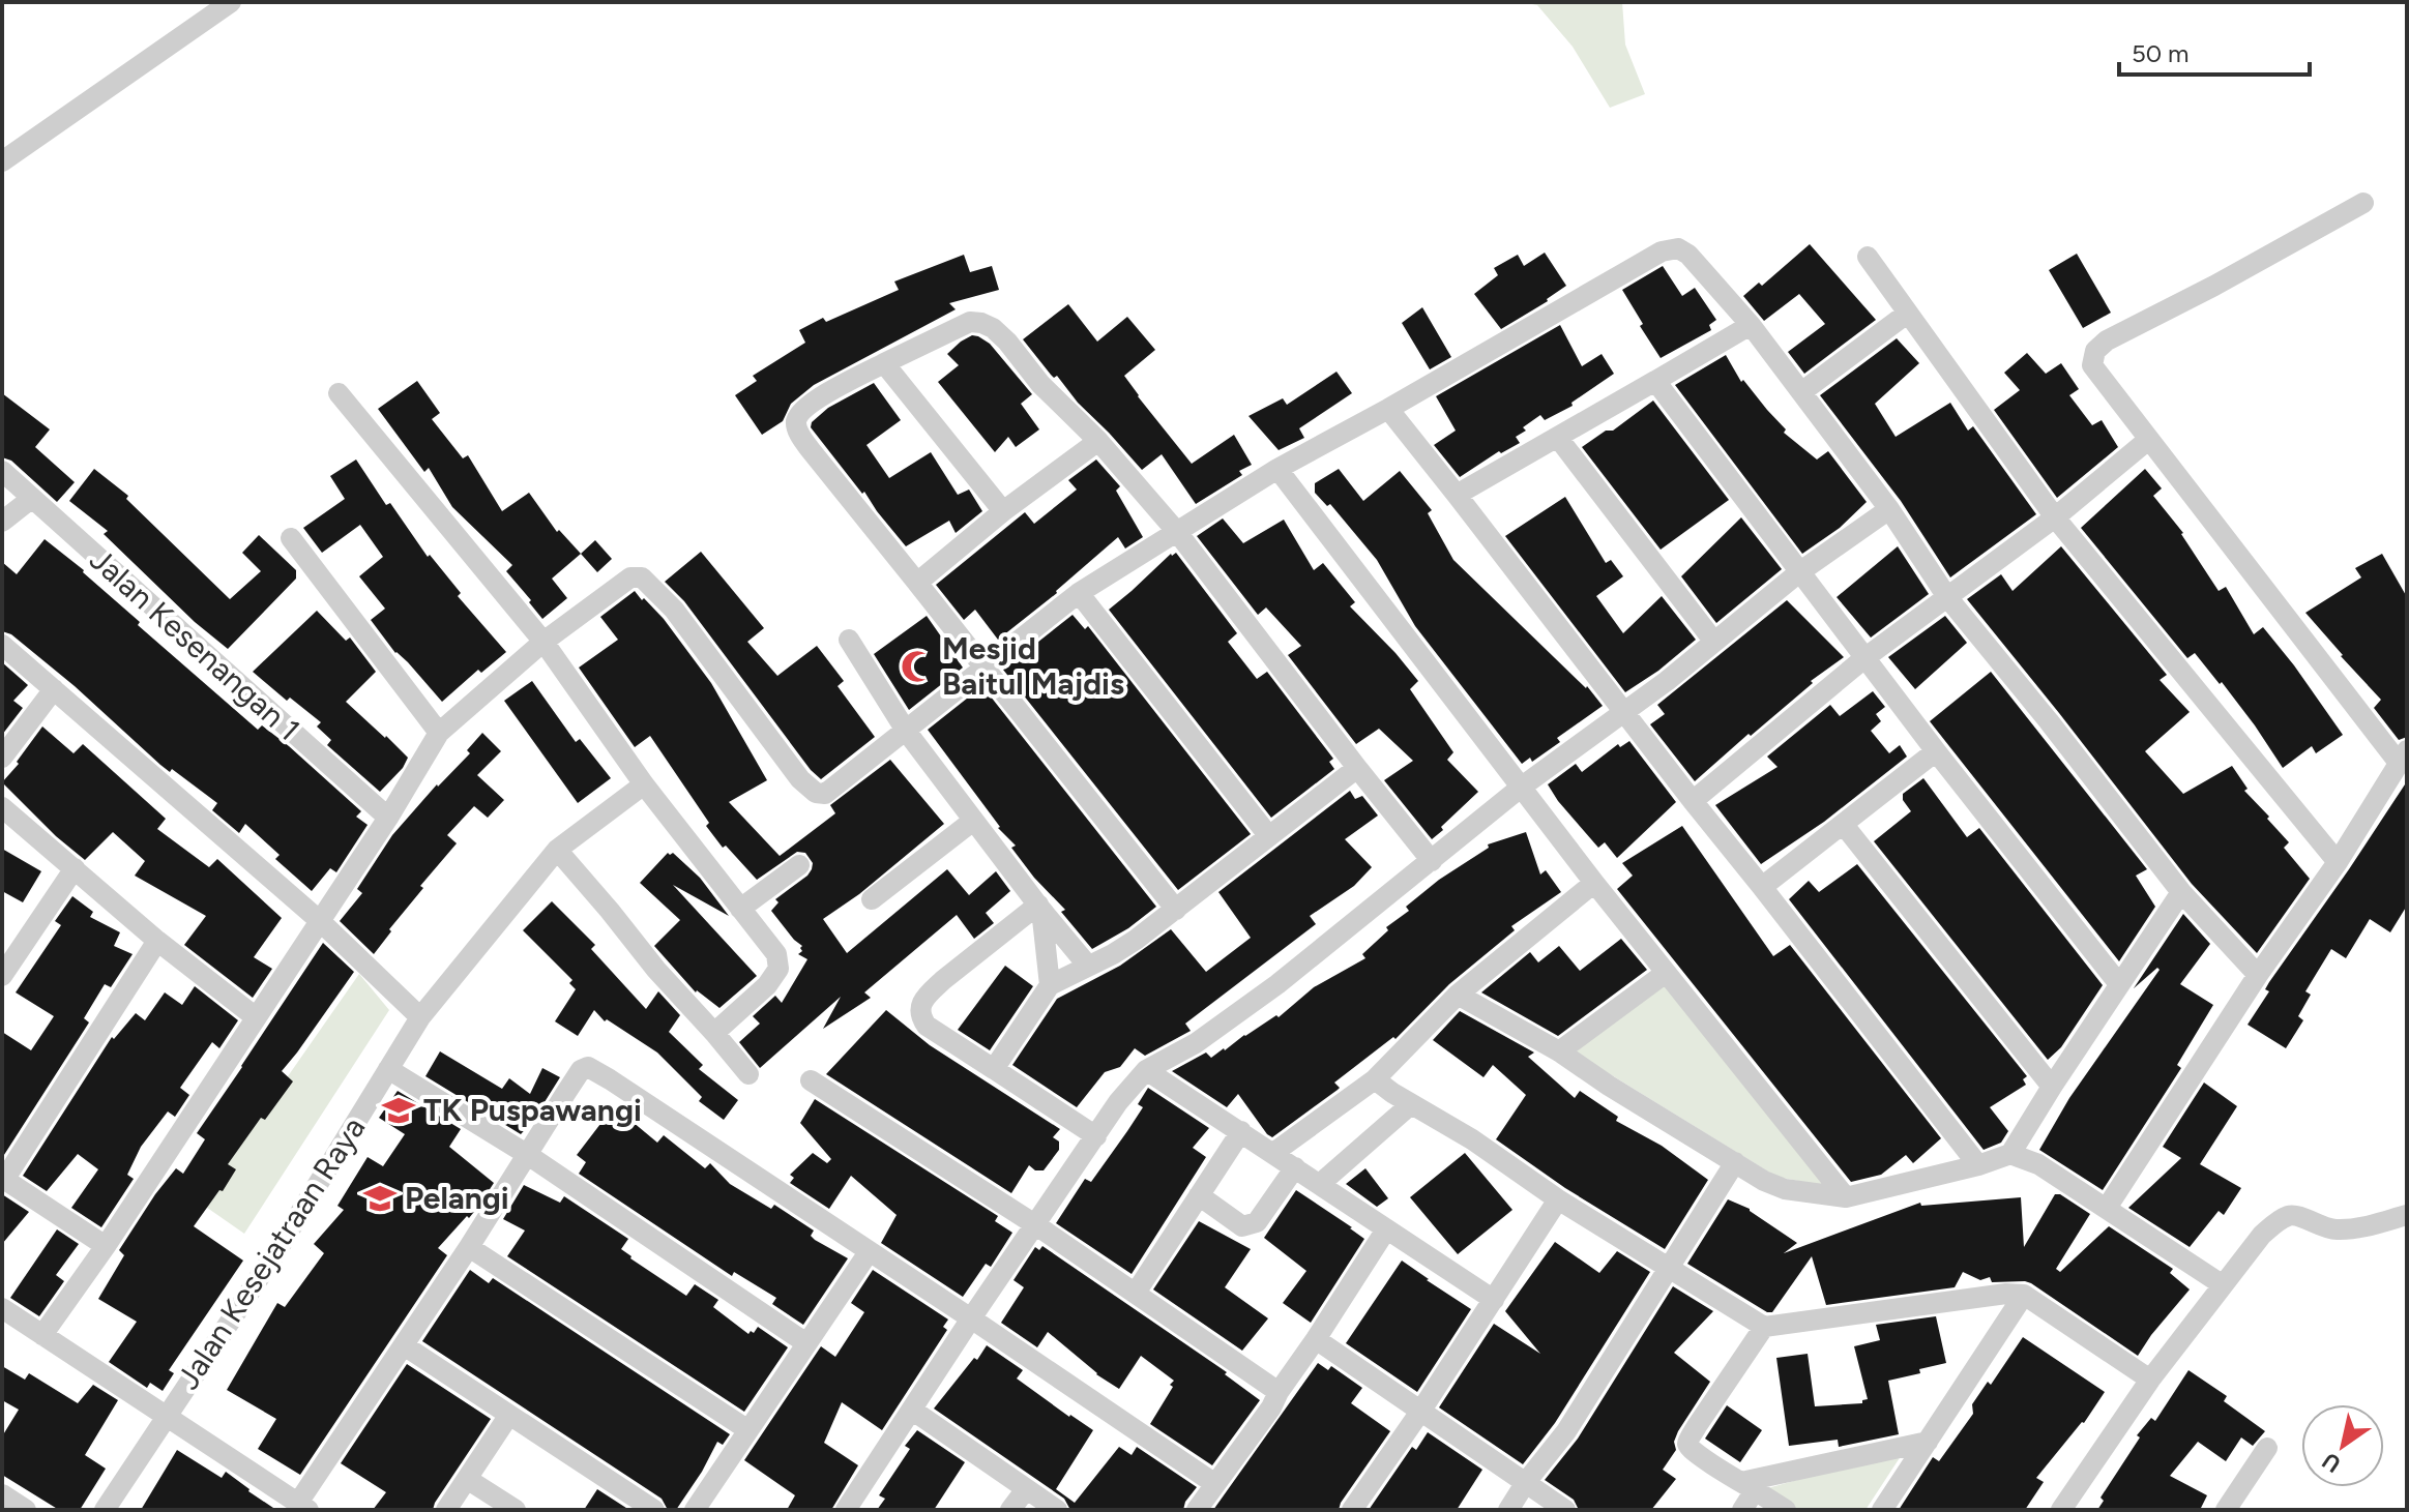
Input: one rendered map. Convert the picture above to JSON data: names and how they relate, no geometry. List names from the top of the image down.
{
  "streets": {
    "street": ["Jalan Kesenangan 1", "Jalan Kesejatraan Raya"]
  },
  "places": {
    "mosque": ["Mesjid Baitul Majdis"],
    "school or university": ["TK Puspawangi", "Pelangi"]
  },
  "scale_bar": "50 m",
  "north": "bottom left"
}
